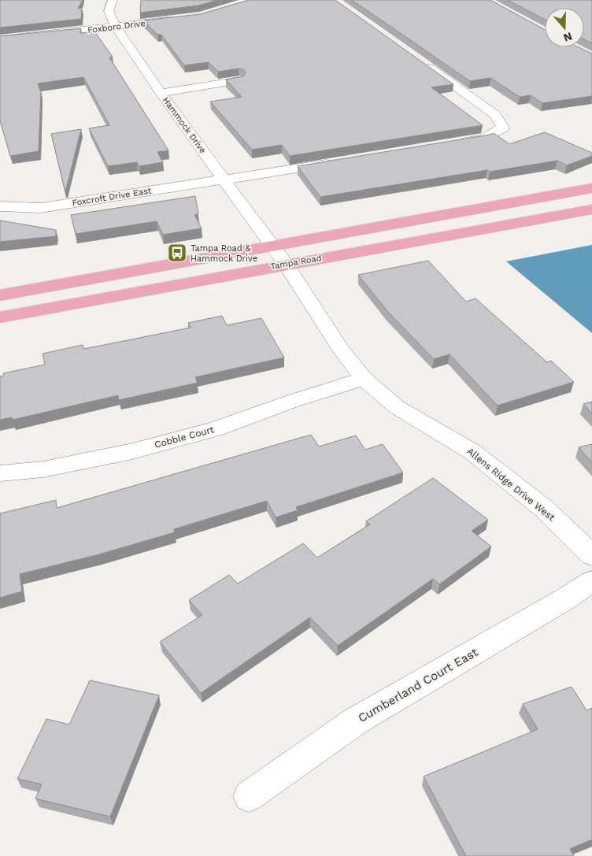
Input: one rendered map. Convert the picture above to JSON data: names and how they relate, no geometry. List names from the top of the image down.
{
  "streets": {
    "main road": ["Tampa Road"],
    "street": [
      "Foxboro Drive",
      "Hammock Drive",
      "Foxcroft Drive East",
      "Cobble Court",
      "Allens Ridge Drive West",
      "Cumberland Court East"
    ]
  },
  "crossings": [
    ["Foxboro Drive", "Hammock Drive"],
    ["Hammock Drive", "Foxcroft Drive East"],
    ["Hammock Drive", "Allens Ridge Drive West"],
    ["Tampa Road", "Allens Ridge Drive West"],
    ["Cobble Court", "Allens Ridge Drive West"]
  ],
  "places": {
    "bus stop": ["Tampa Road & Hammock Drive"]
  },
  "north": "bottom"
}
